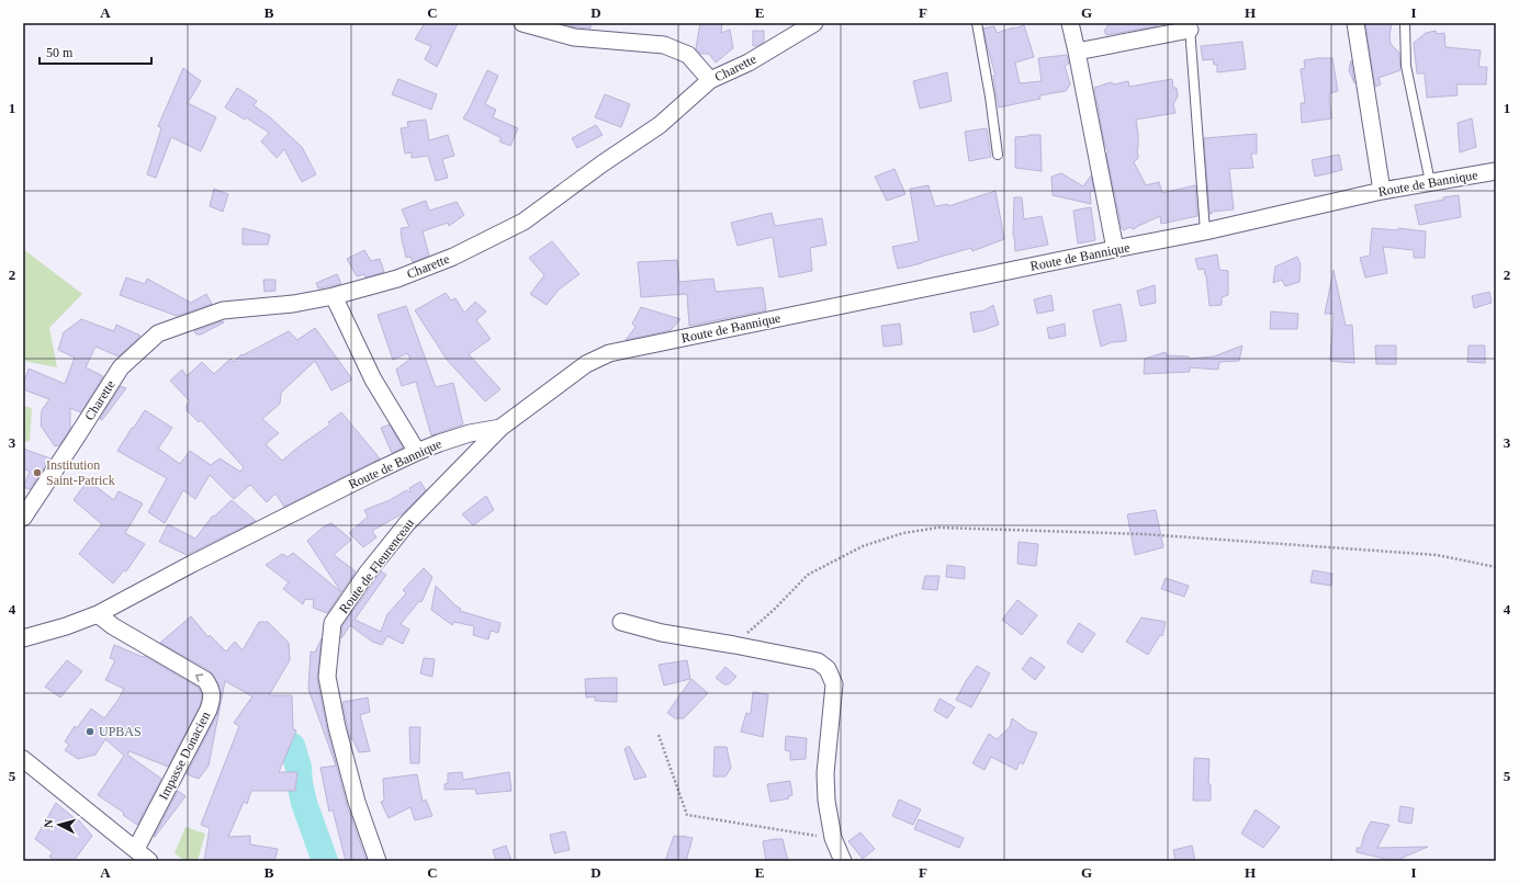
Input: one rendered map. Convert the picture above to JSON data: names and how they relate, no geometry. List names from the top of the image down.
{
  "streets": {
    "street": [
      "Charette",
      "Route de Bannique",
      "Route de Fleurenceau",
      "Impasse Donacien"
    ]
  },
  "crossings": [
    ["Route de Bannique", "Route de Fleurenceau"],
    ["Route de Bannique", "Impasse Donacien"]
  ],
  "places": ["Institution Saint-Patrick", "UPBAS"],
  "scale_bar": "50 m",
  "north": "left",
  "grid": {
    "columns": [
      "A",
      "B",
      "C",
      "D",
      "E",
      "F",
      "G",
      "H",
      "I"
    ],
    "rows": [
      "1",
      "2",
      "3",
      "4",
      "5"
    ]
  }
}
